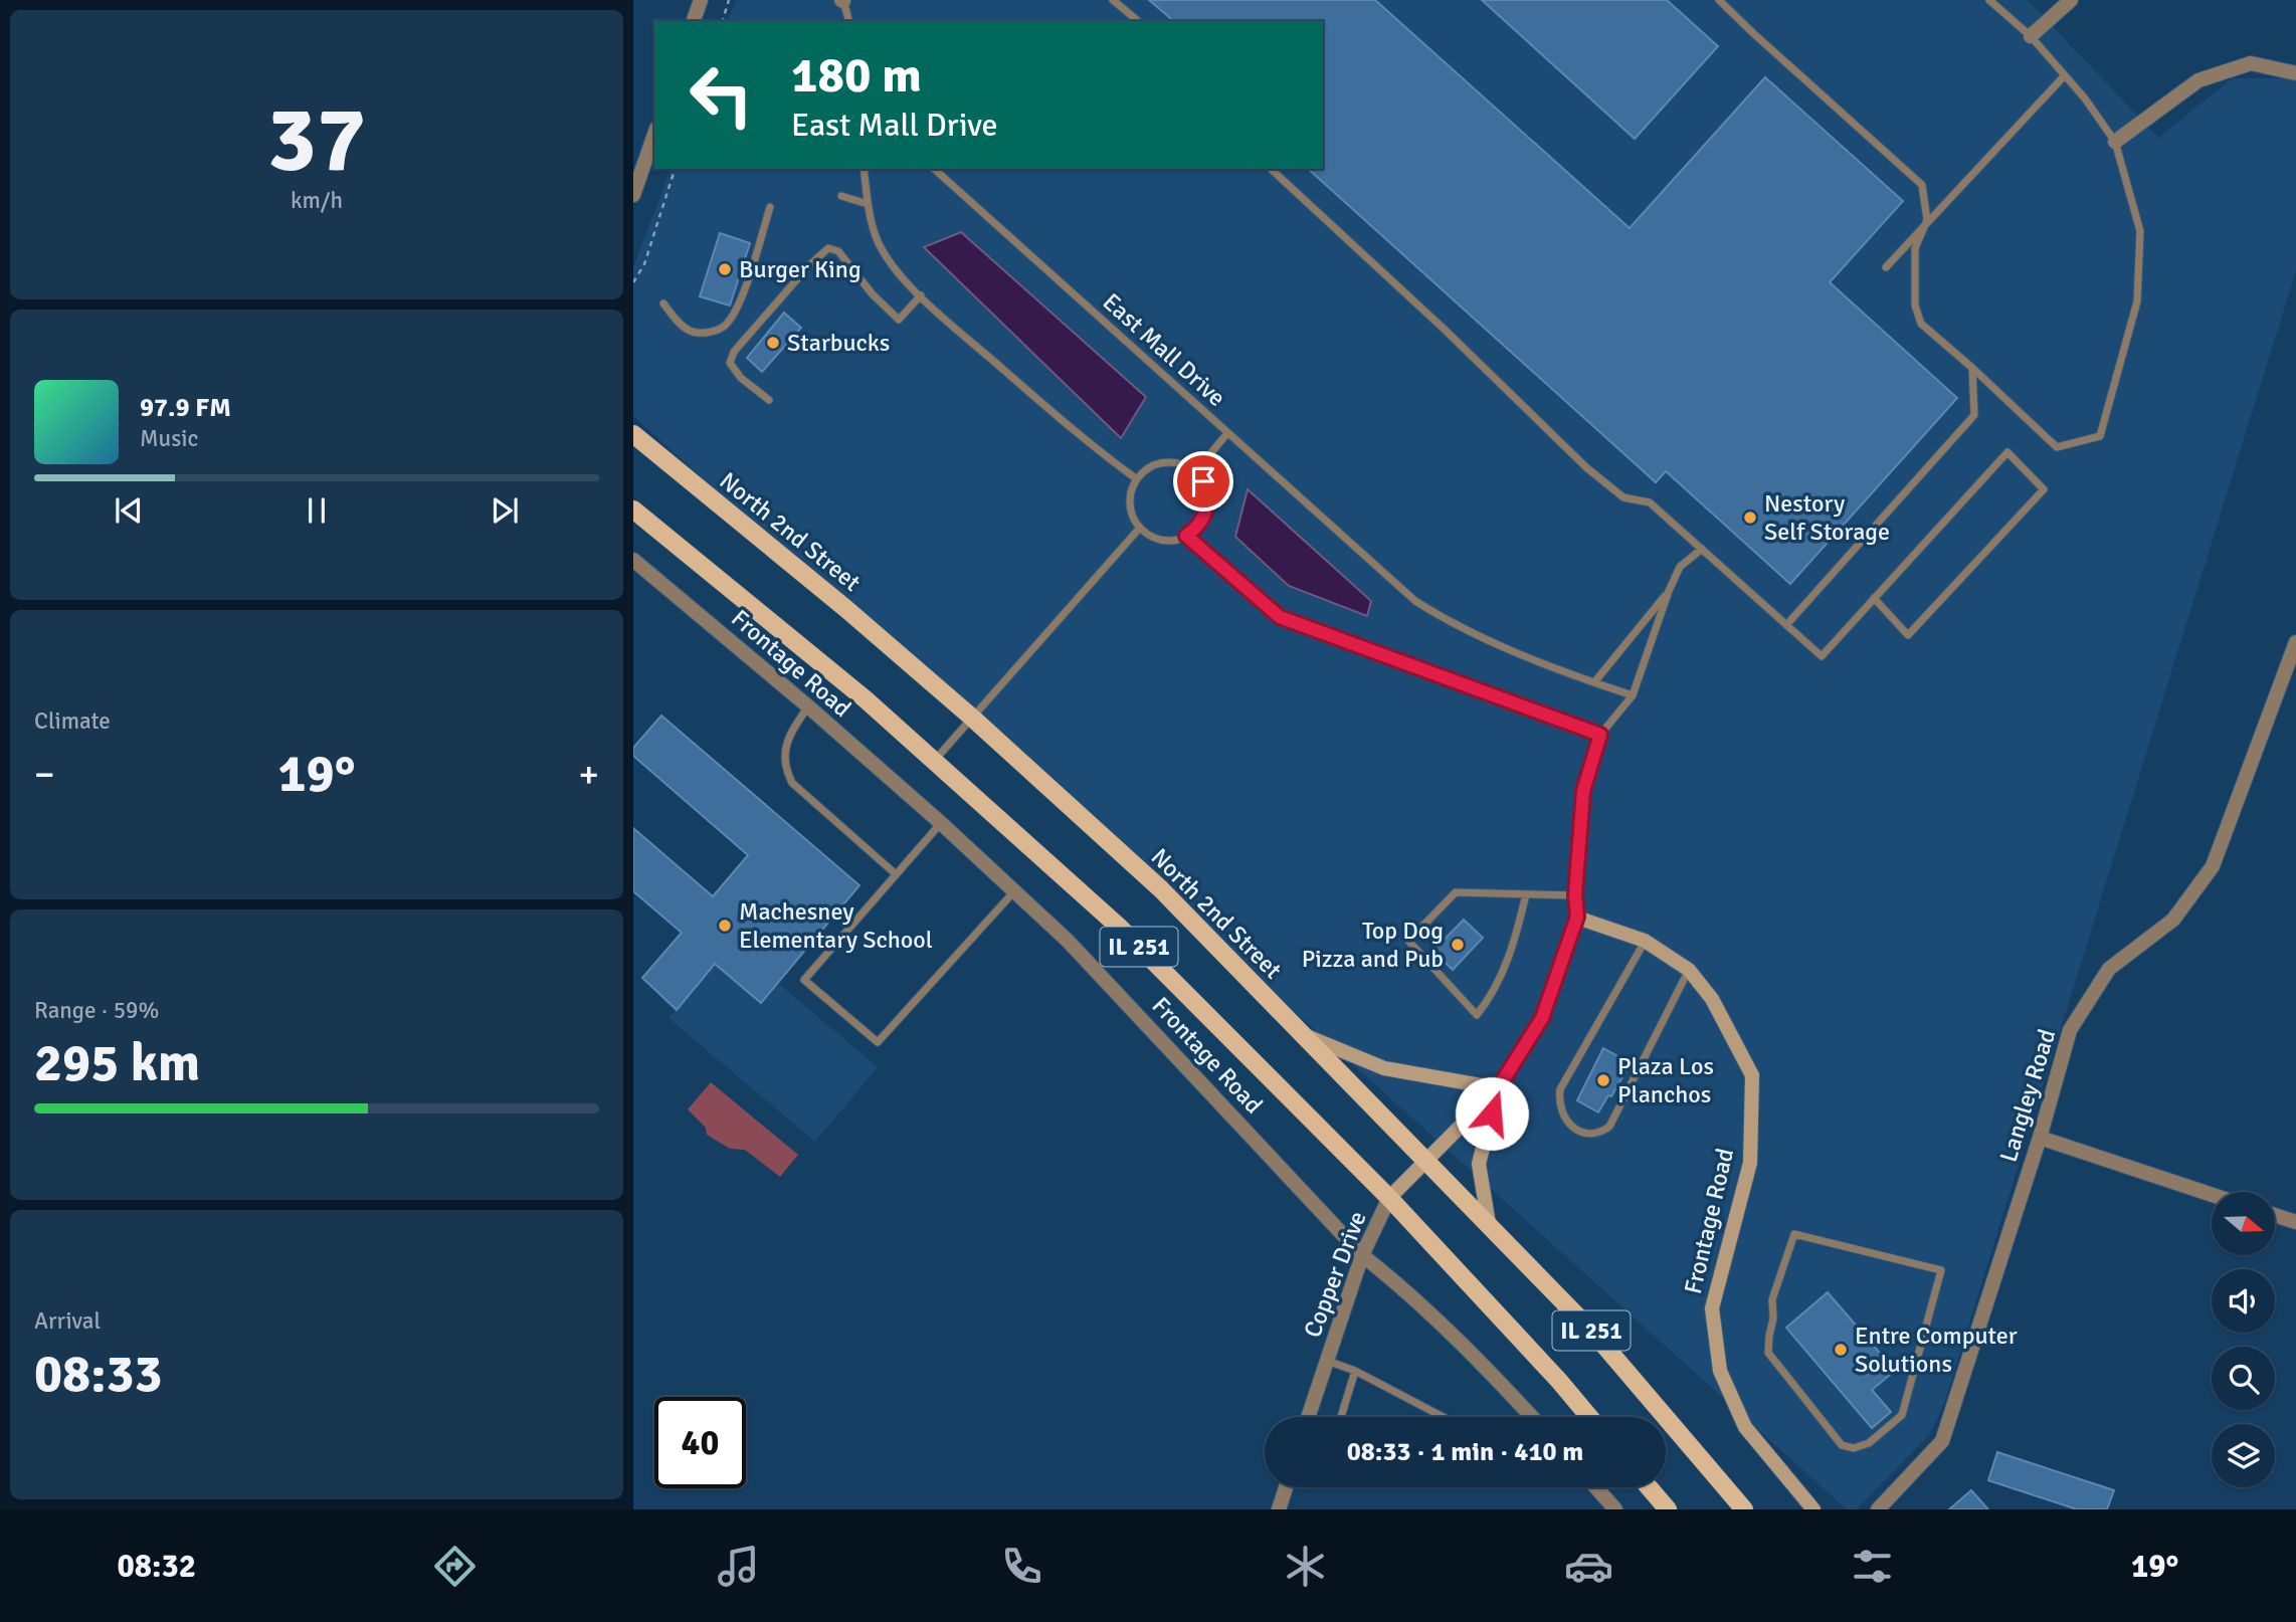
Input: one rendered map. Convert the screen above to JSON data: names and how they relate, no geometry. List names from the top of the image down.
{
  "streets": {
    "main road": ["North 2nd Street", "IL 251"],
    "street": ["Frontage Road", "Langley Road", "Copper Drive"],
    "lane": ["East Mall Drive"]
  },
  "crossings": [
    ["North 2nd Street", "Copper Drive"],
    ["Frontage Road", "Copper Drive"],
    ["IL 251", "Copper Drive"]
  ],
  "places": [
    "Burger King",
    "Starbucks",
    "Nestory Self Storage",
    "Machesney Elementary School",
    "Top Dog Pizza and Pub",
    "Plaza Los Planchos",
    "Entre Computer Solutions"
  ],
  "north": "right",
  "page": {
    "tile": [
      ["37", "km/h"],
      "Climate",
      ["Range · 59%", "295 km"],
      ["Arrival", "08:33"]
    ],
    "turn": ["180 m", "East Mall Drive"],
    "song": ["97.9 FM", "Music"],
    "heat": ["−", "19°", "+"],
    "limit": "40",
    "trip": "08:33 · 1 min · 410 m",
    "tabs": ["08:32", "19°"]
  }
}
